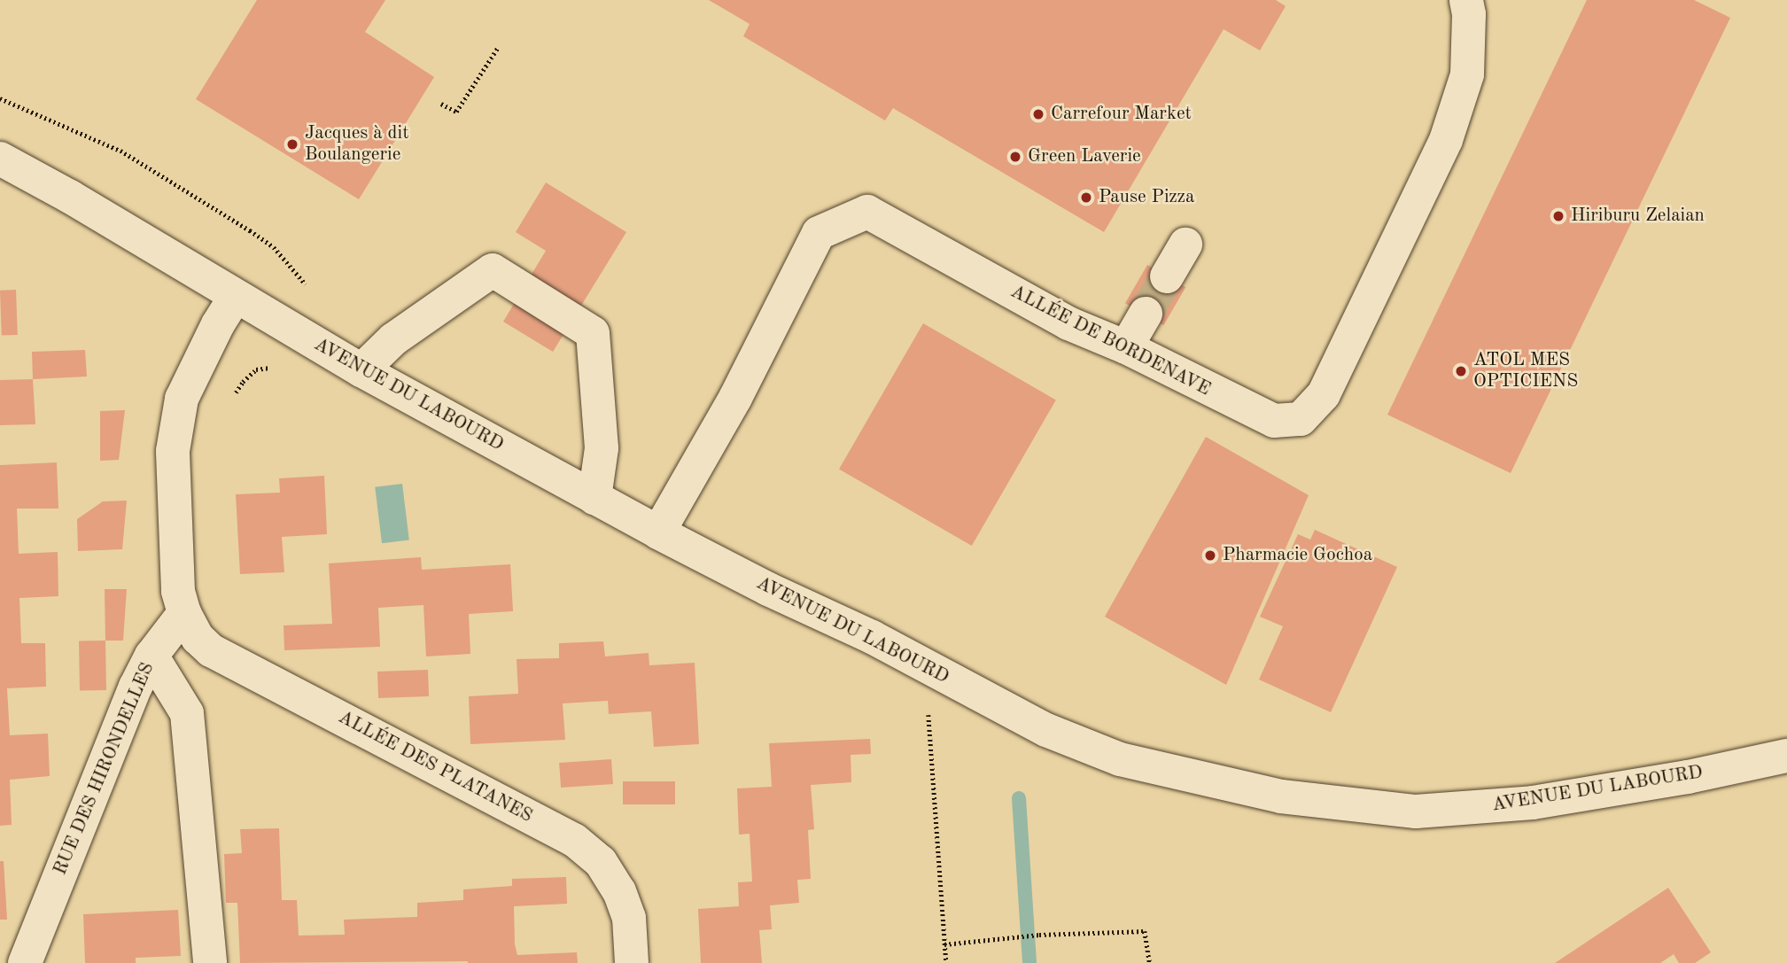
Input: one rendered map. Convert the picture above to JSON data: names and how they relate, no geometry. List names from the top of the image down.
{
  "streets": {
    "street": [
      "ALLÉE DE BORDENAVE",
      "AVENUE DU LABOURD",
      "ALLÉE DES PLATANES",
      "RUE DES HIRONDELLES"
    ]
  },
  "crossings": [
    ["ALLÉE DE BORDENAVE", "AVENUE DU LABOURD"],
    ["ALLÉE DES PLATANES", "RUE DES HIRONDELLES"]
  ],
  "places": [
    "Carrefour Market",
    "Jacques à dit Boulangerie",
    "Green Laverie",
    "Pause Pizza",
    "Hiriburu Zelaian",
    "ATOL MES OPTICIENS",
    "Pharmacie Gochoa"
  ]
}
